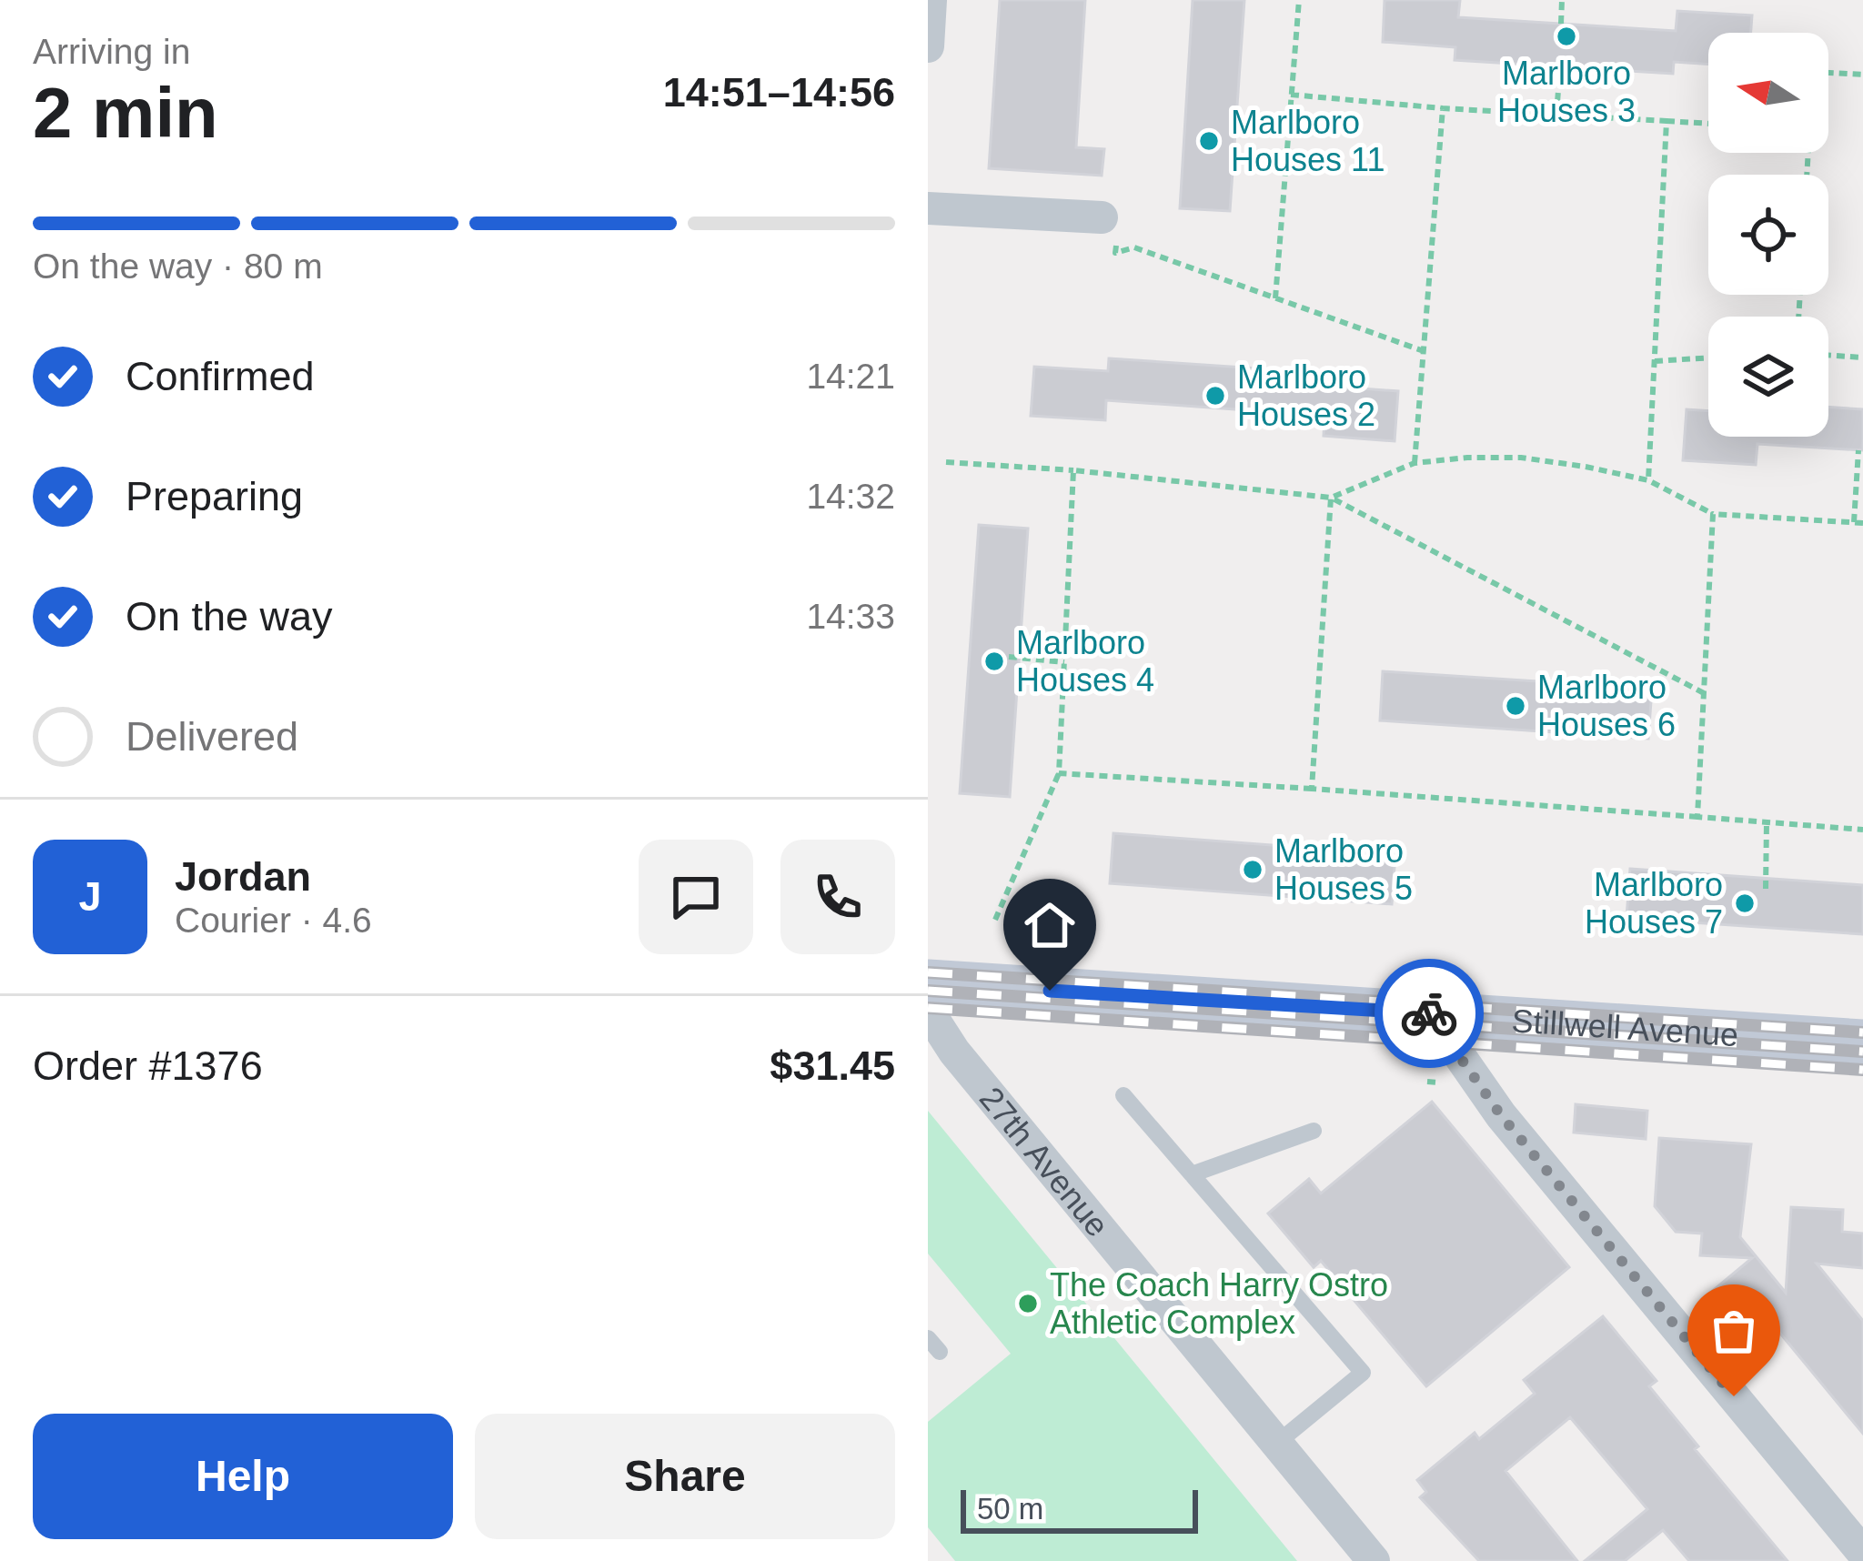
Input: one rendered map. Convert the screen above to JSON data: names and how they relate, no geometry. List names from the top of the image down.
{
  "streets": {
    "main road": ["Stillwell Avenue"],
    "street": ["27th Avenue"]
  },
  "places": [
    "Marlboro Houses 3",
    "Marlboro Houses 11",
    "Marlboro Houses 2",
    "Marlboro Houses 4",
    "Marlboro Houses 6",
    "Marlboro Houses 5",
    "Marlboro Houses 7",
    "The Coach Harry Ostro Athletic Complex"
  ],
  "scale_bar": "50 m",
  "north": "left",
  "page": {
    "heading": ["2 min", "Arriving in", "14:51–14:56"],
    "panel": [
      "Jordan",
      "Courier · 4.6",
      "Order #1376",
      "$31.45"
    ],
    "bar": "On the way · 80 m",
    "list": [
      ["Confirmed", "14:21"],
      ["Preparing", "14:32"],
      ["On the way", "14:33"],
      "Delivered"
    ],
    "round": "J",
    "buttons": ["Help", "Share"],
    "scale": "50 m"
  }
}
